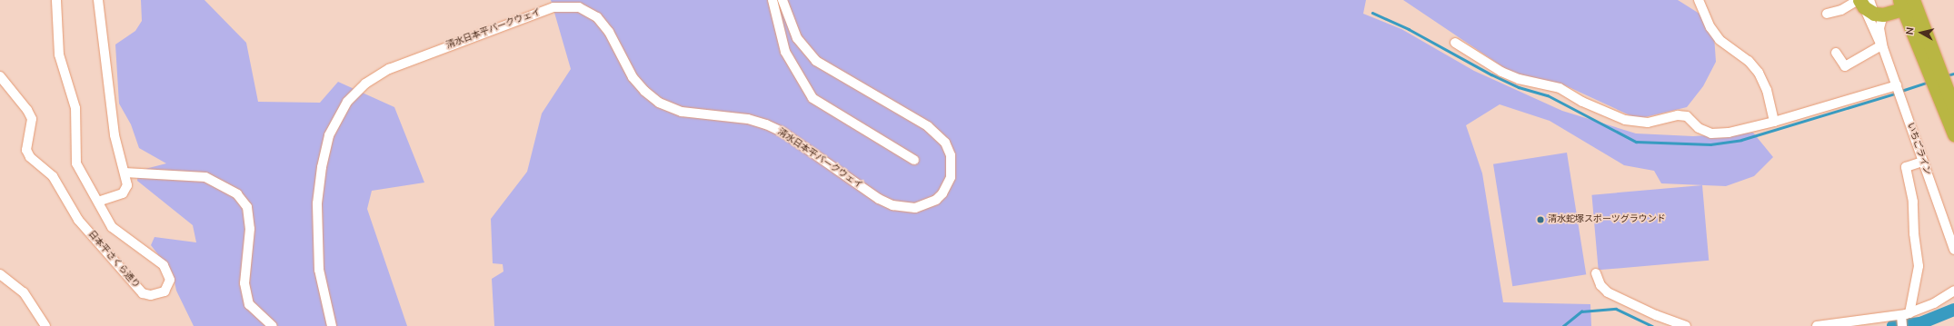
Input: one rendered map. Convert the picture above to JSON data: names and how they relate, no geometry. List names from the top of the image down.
{
  "streets": {
    "street": ["清水日本平パークウェイ", "いちごライン", "日本平さくら通り"]
  },
  "places": ["清水蛇塚スポーツグラウンド"],
  "north": "left"
}
